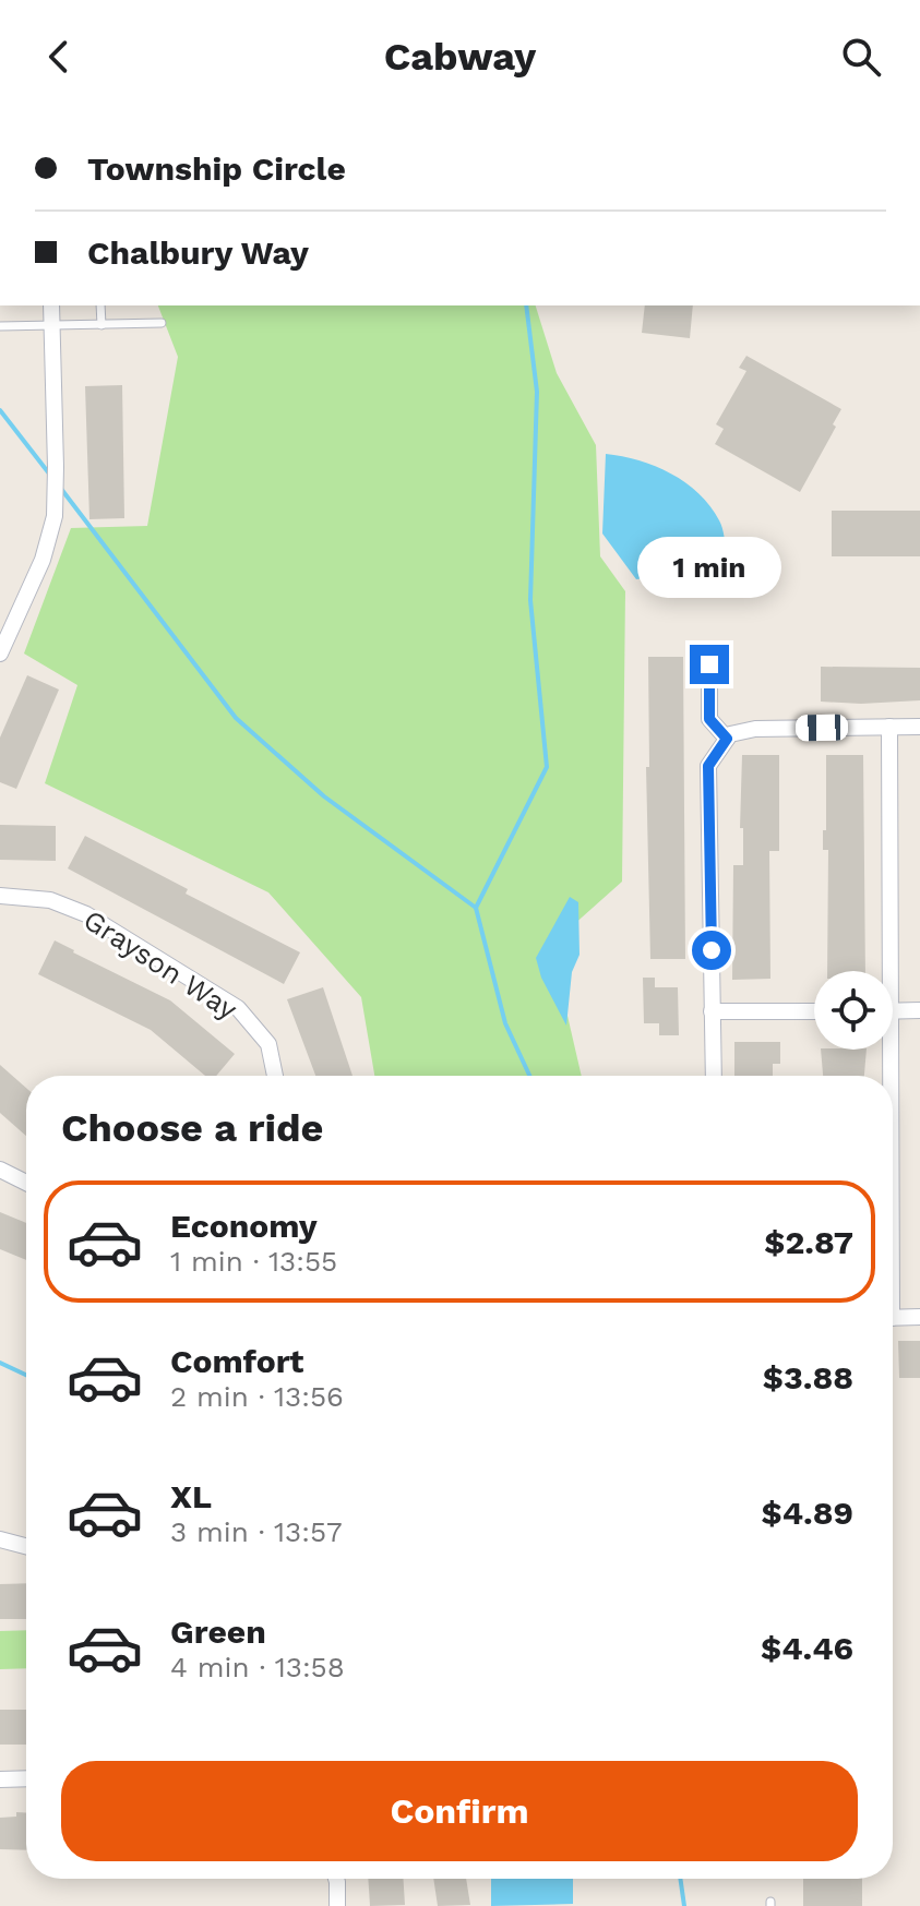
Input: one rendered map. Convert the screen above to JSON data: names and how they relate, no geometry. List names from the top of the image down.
{
  "streets": {
    "street": ["Grayson Way"]
  },
  "page": {
    "header": "Cabway",
    "banner": ["Township Circle", "Chalbury Way"],
    "bubble": "1 min",
    "heading": "Choose a ride",
    "list": [
      {
        "name": "Economy",
        "note": "1 min · 13:55",
        "value": "$2.87"
      },
      {
        "name": "Comfort",
        "note": "2 min · 13:56",
        "value": "$3.88"
      },
      {
        "name": "XL",
        "note": "3 min · 13:57",
        "value": "$4.89"
      },
      {
        "name": "Green",
        "note": "4 min · 13:58",
        "value": "$4.46"
      }
    ],
    "buttons": "Confirm"
  }
}
